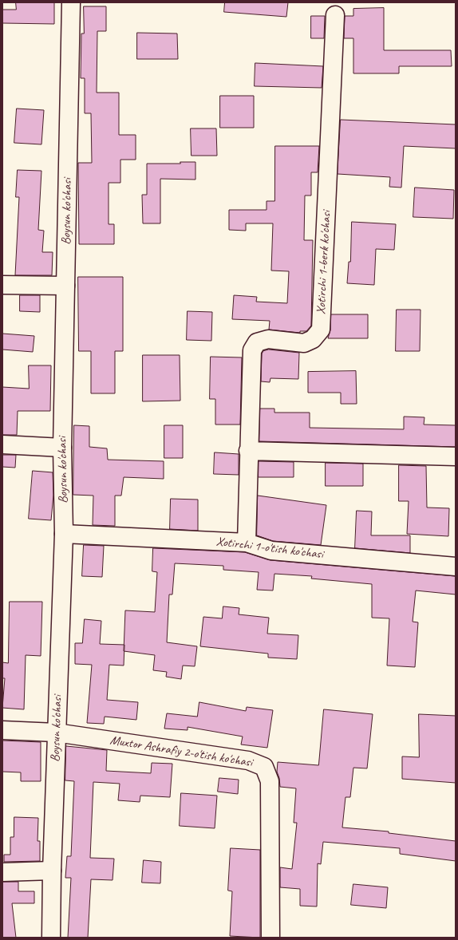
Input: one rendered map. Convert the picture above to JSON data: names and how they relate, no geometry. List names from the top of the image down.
{
  "streets": {
    "street": [
      "Boysun ko'chasi",
      "Xotirchi 1-berk ko'chasi",
      "Xotirchi 1-o'tish ko'chasi",
      "Muxtor Ashrafiy 2-o'tish ko'chasi"
    ]
  },
  "crossings": [
    ["Boysun ko'chasi", "Xotirchi 1-o'tish ko'chasi"],
    ["Boysun ko'chasi", "Muxtor Ashrafiy 2-o'tish ko'chasi"],
    ["Xotirchi 1-berk ko'chasi", "Xotirchi 1-o'tish ko'chasi"]
  ]
}
